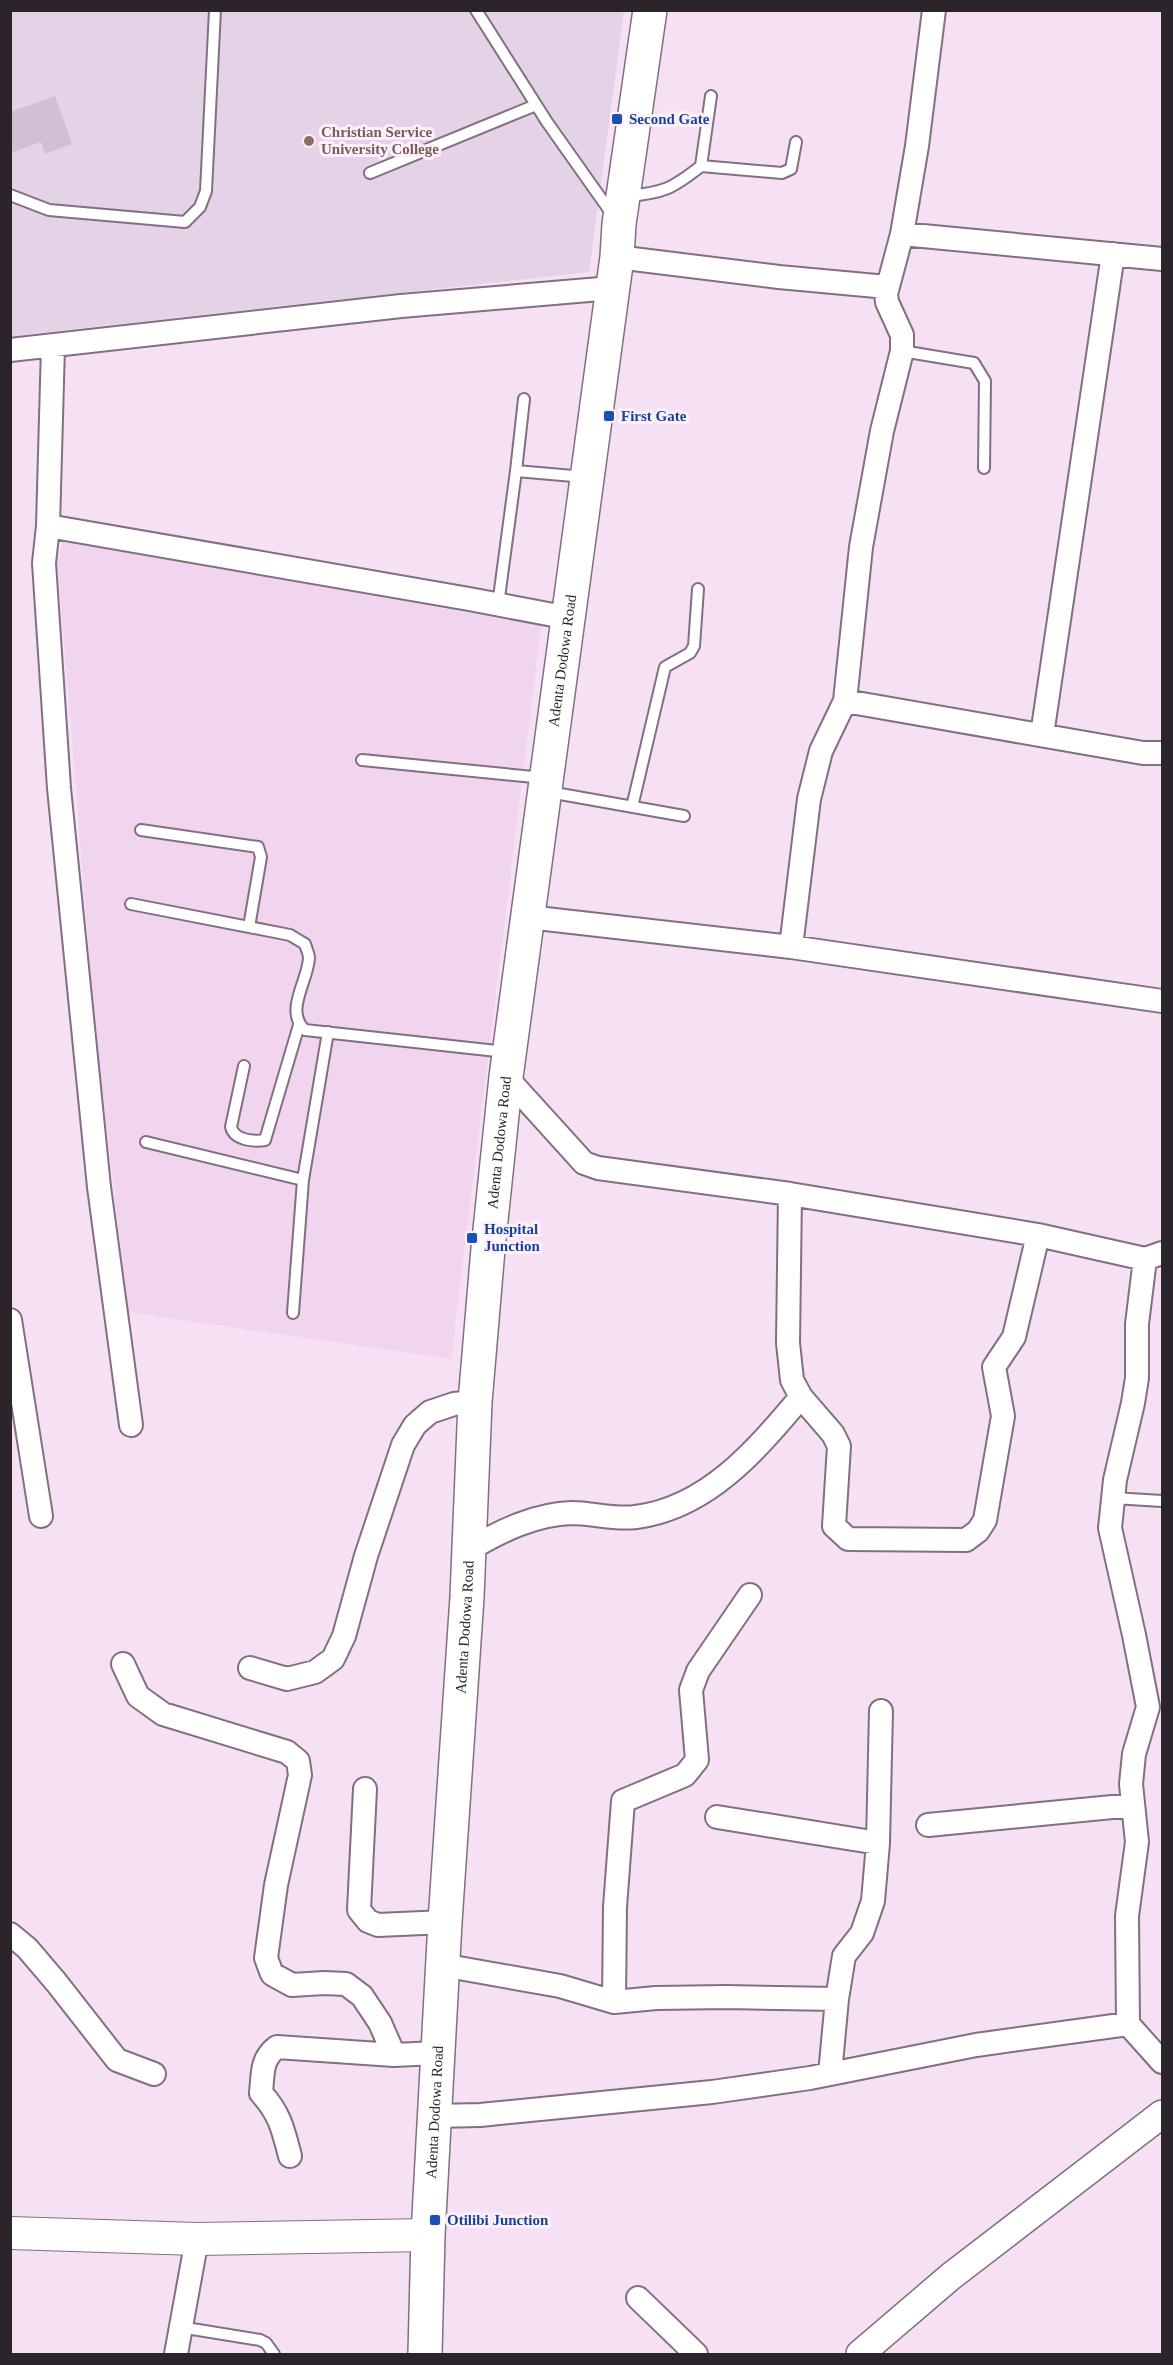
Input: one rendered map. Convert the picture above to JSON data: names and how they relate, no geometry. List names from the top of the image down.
{
  "streets": {
    "main road": ["Adenta Dodowa Road"]
  },
  "places": {
    "transit": [
      "Second Gate",
      "First Gate",
      "Hospital Junction",
      "Otilibi Junction"
    ],
    "other": ["Christian Service University College"]
  }
}
